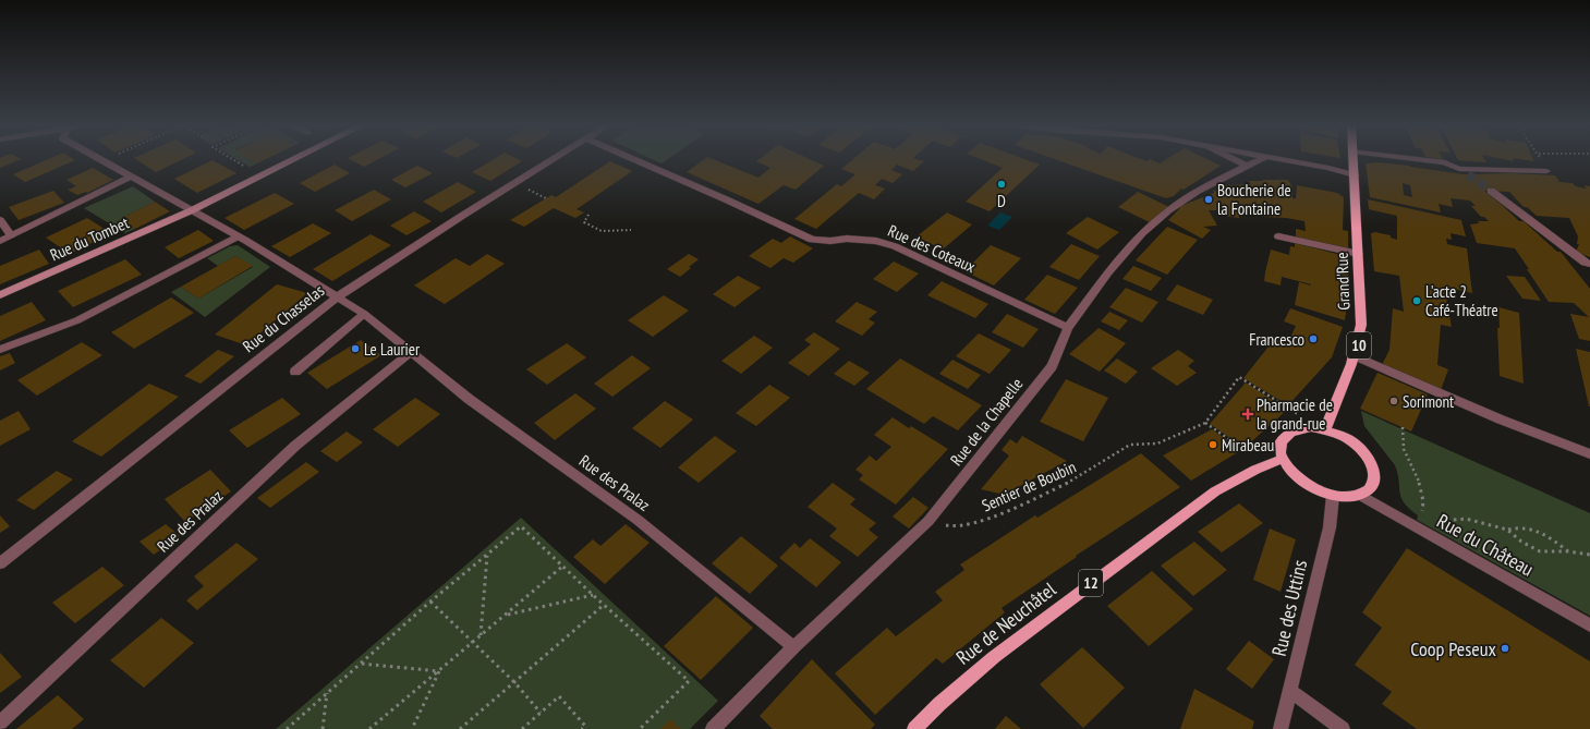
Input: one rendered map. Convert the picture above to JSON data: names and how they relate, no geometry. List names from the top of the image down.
{
  "streets": {
    "main road": [
      "Grand'Rue",
      "10",
      "12",
      "Rue de Neuchâtel"
    ],
    "street": [
      "Rue du Tombet",
      "Rue des Coteaux",
      "Rue du Chasselas",
      "Rue de la Chapelle",
      "Rue des Pralaz",
      "Rue du Château",
      "Rue des Uttins"
    ],
    "path": ["Sentier de Boubin"]
  },
  "crossings": [
    ["Rue du Tombet", "Rue des Pralaz"],
    ["Rue des Coteaux", "Rue de la Chapelle"],
    ["Grand'Rue", "Rue du Château"],
    ["Grand'Rue", "Rue des Uttins"],
    ["Grand'Rue", "Rue de Neuchâtel"],
    ["Rue du Chasselas", "Rue des Pralaz"],
    ["Rue de la Chapelle", "Rue des Pralaz"],
    ["Rue de la Chapelle", "Sentier de Boubin"],
    ["Rue du Château", "Rue des Uttins"],
    ["Rue du Château", "Rue de Neuchâtel"],
    ["Rue des Uttins", "Rue de Neuchâtel"]
  ],
  "places": {
    "other": [
      "D",
      "Boucherie de la Fontaine",
      "L'acte 2 Café-Théatre",
      "Francesco",
      "Le Laurier",
      "Sorimont",
      "Mirabeau",
      "Coop Peseux"
    ],
    "health": ["Pharmacie de la grand-rue"]
  }
}
